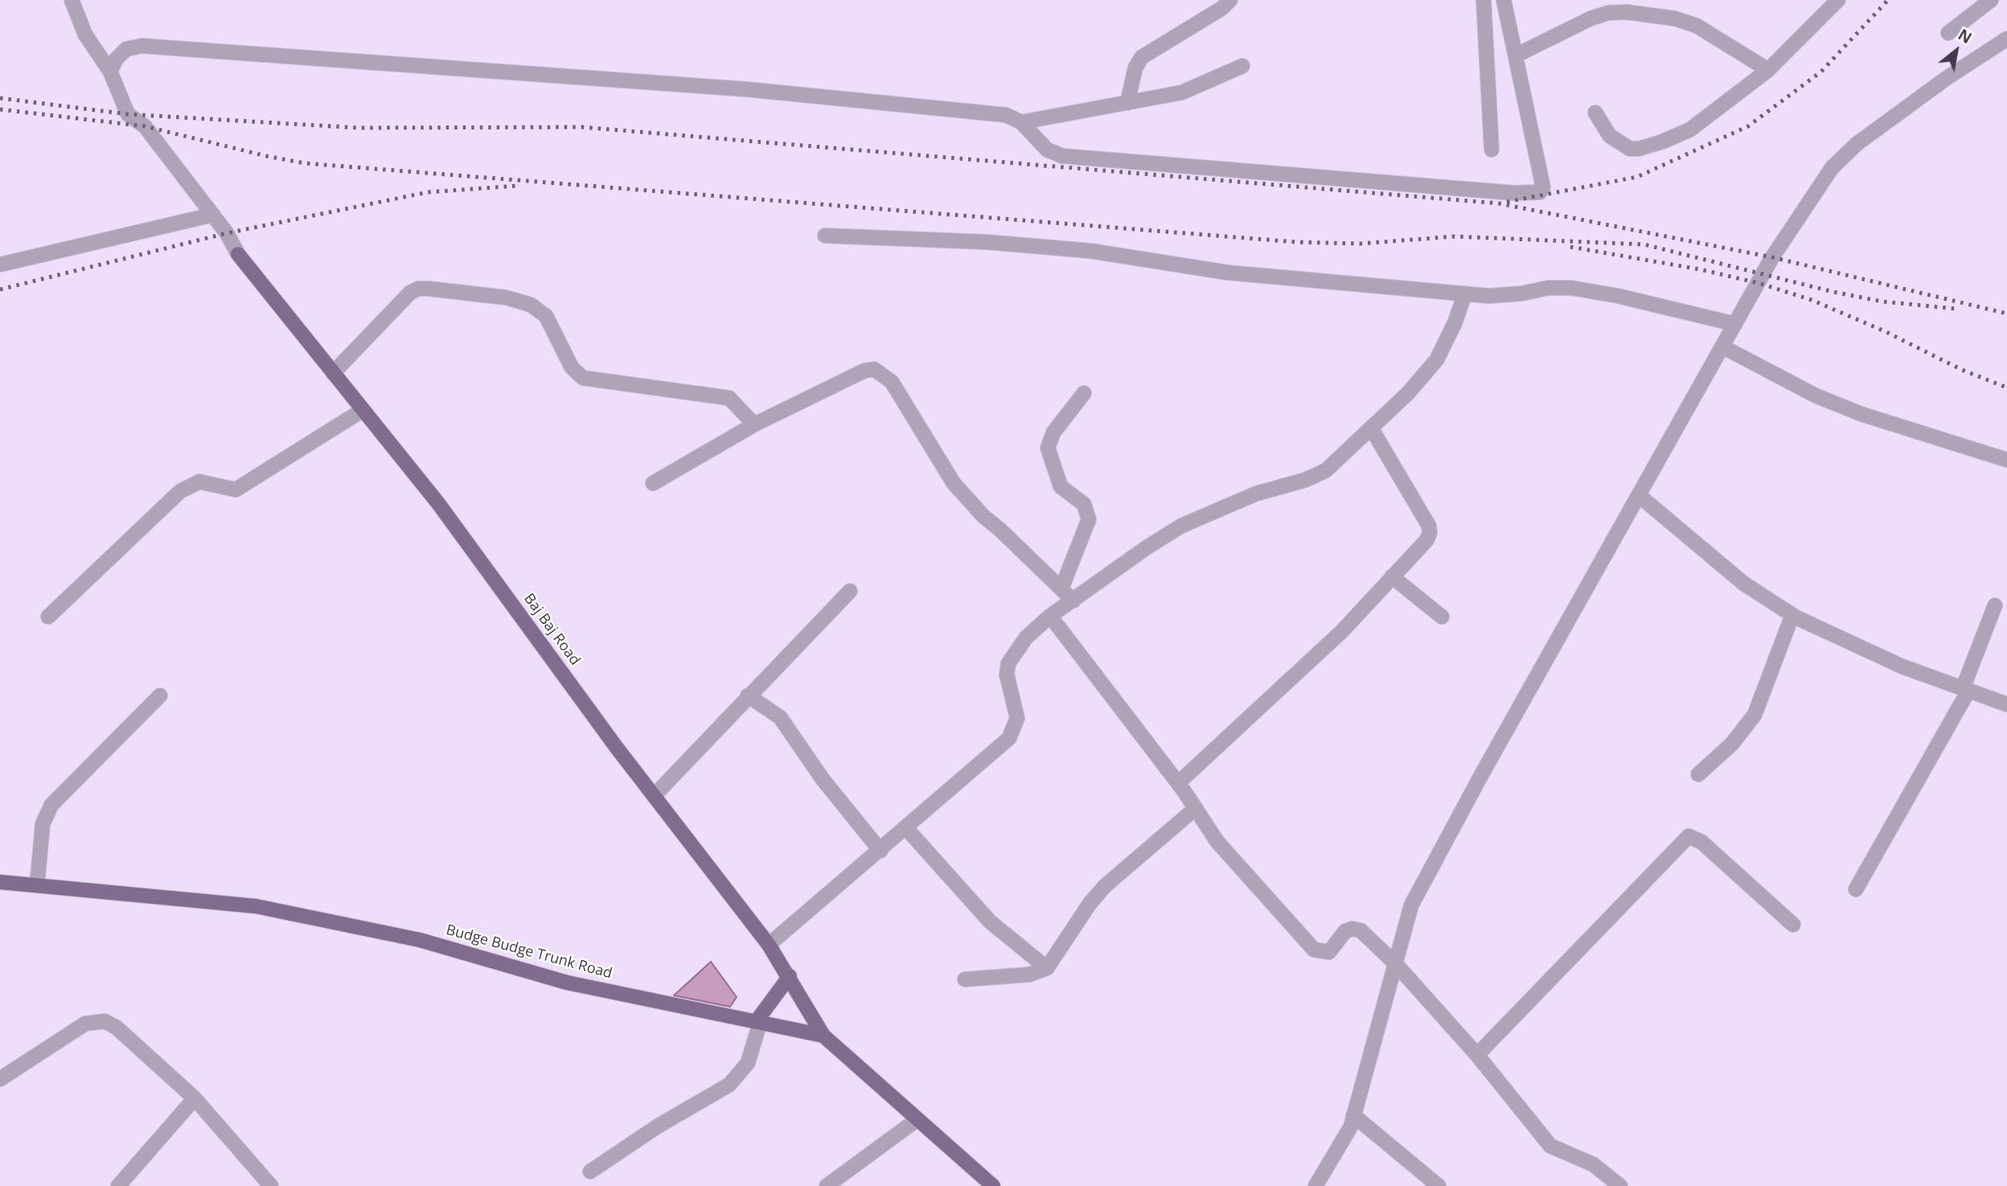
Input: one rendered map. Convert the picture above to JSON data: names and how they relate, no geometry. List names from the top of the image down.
{
  "streets": {
    "main road": ["Baj Baj Road", "Budge Budge Trunk Road"]
  },
  "crossings": [
    ["Baj Baj Road", "Budge Budge Trunk Road"]
  ],
  "north": "top right"
}
